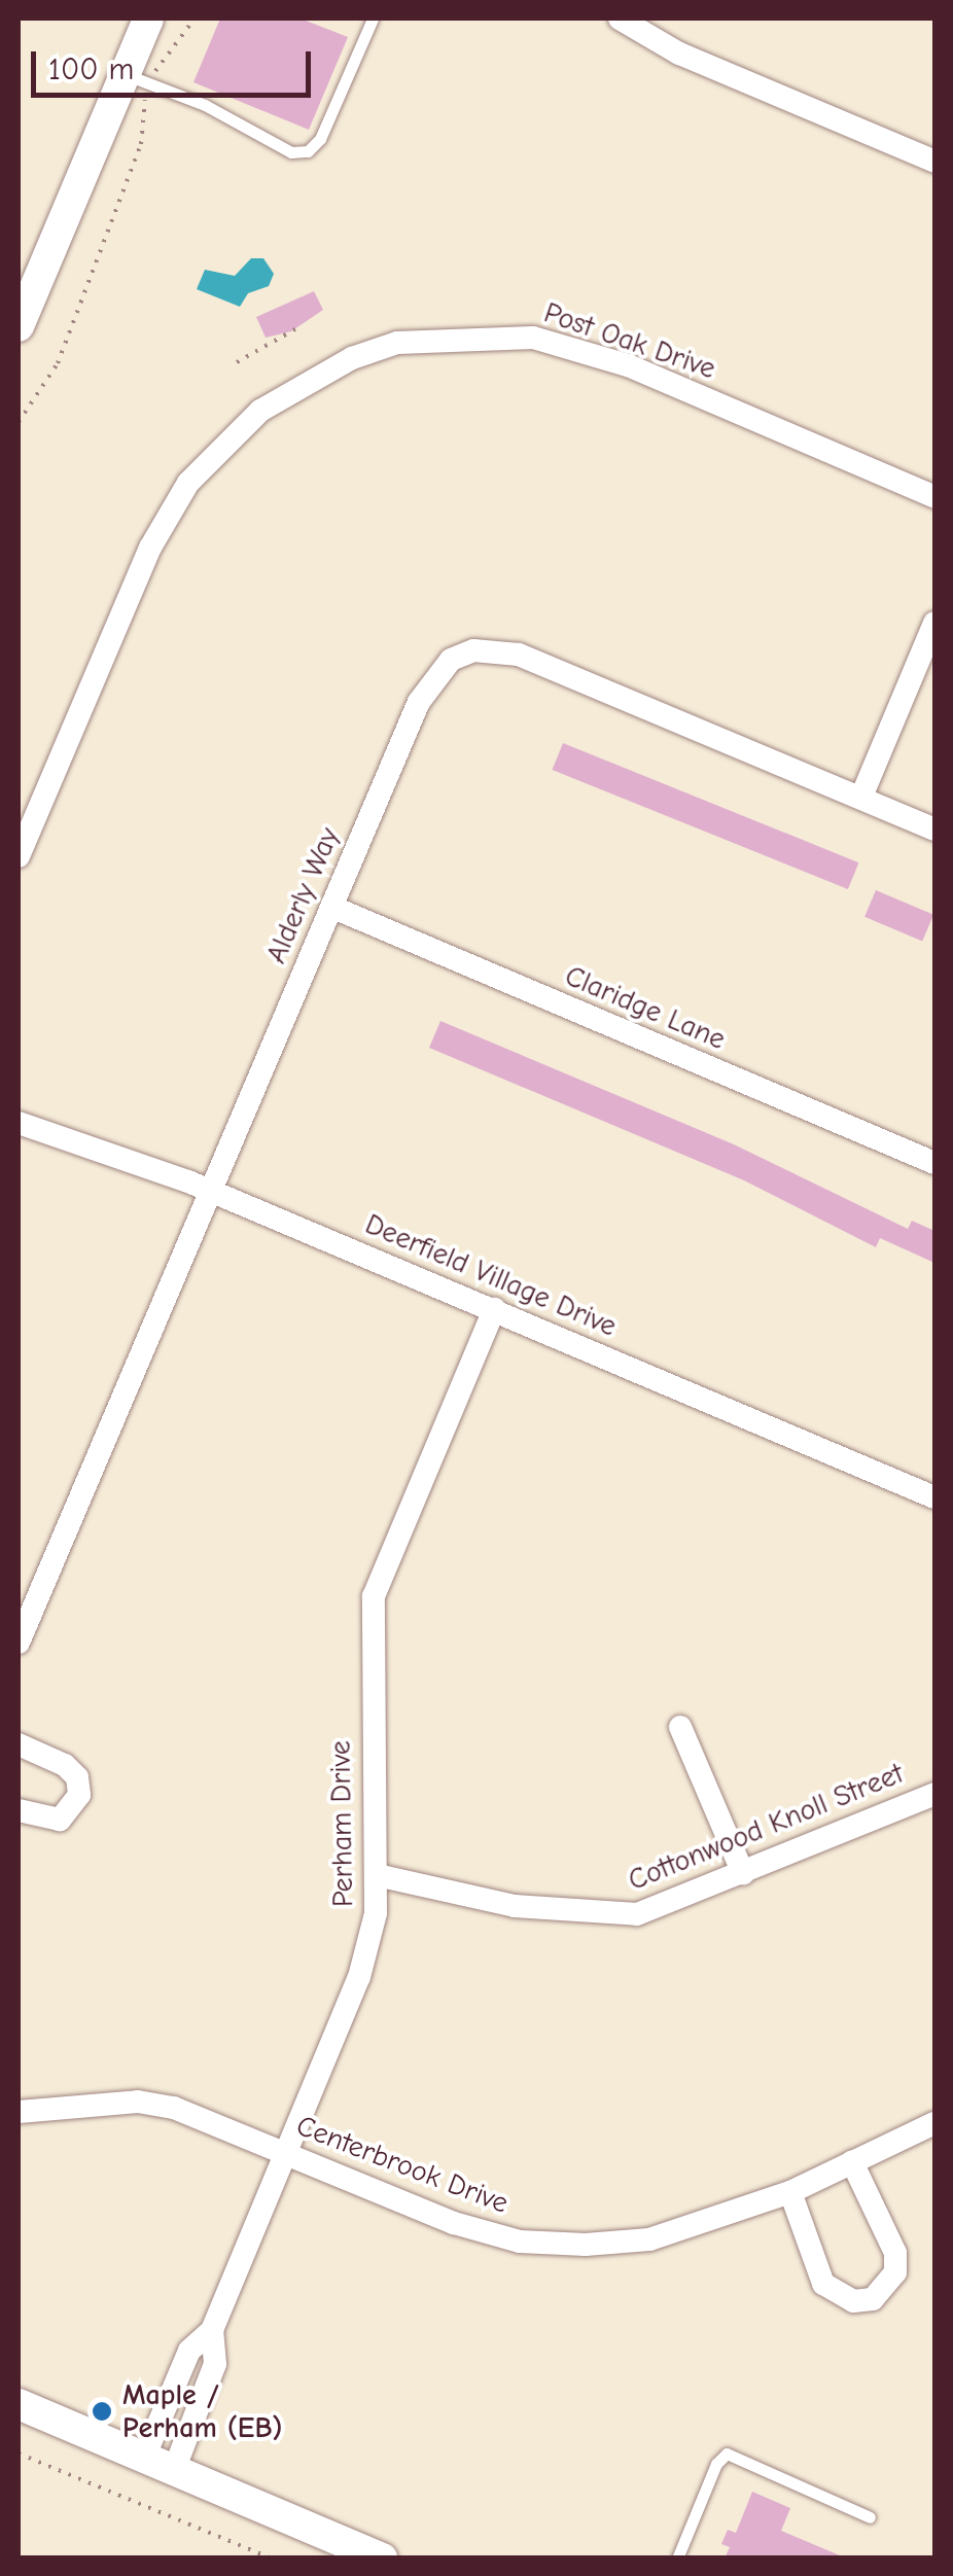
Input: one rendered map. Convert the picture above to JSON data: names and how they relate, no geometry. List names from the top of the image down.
{
  "streets": {
    "street": [
      "Post Oak Drive",
      "Alderly Way",
      "Claridge Lane",
      "Deerfield Village Drive",
      "Perham Drive",
      "Cottonwood Knoll Street",
      "Centerbrook Drive"
    ]
  },
  "crossings": [
    ["Alderly Way", "Claridge Lane"],
    ["Alderly Way", "Deerfield Village Drive"],
    ["Deerfield Village Drive", "Perham Drive"],
    ["Perham Drive", "Cottonwood Knoll Street"],
    ["Perham Drive", "Centerbrook Drive"]
  ],
  "places": ["Maple / Perham (EB)"],
  "scale_bar": "100 m"
}
